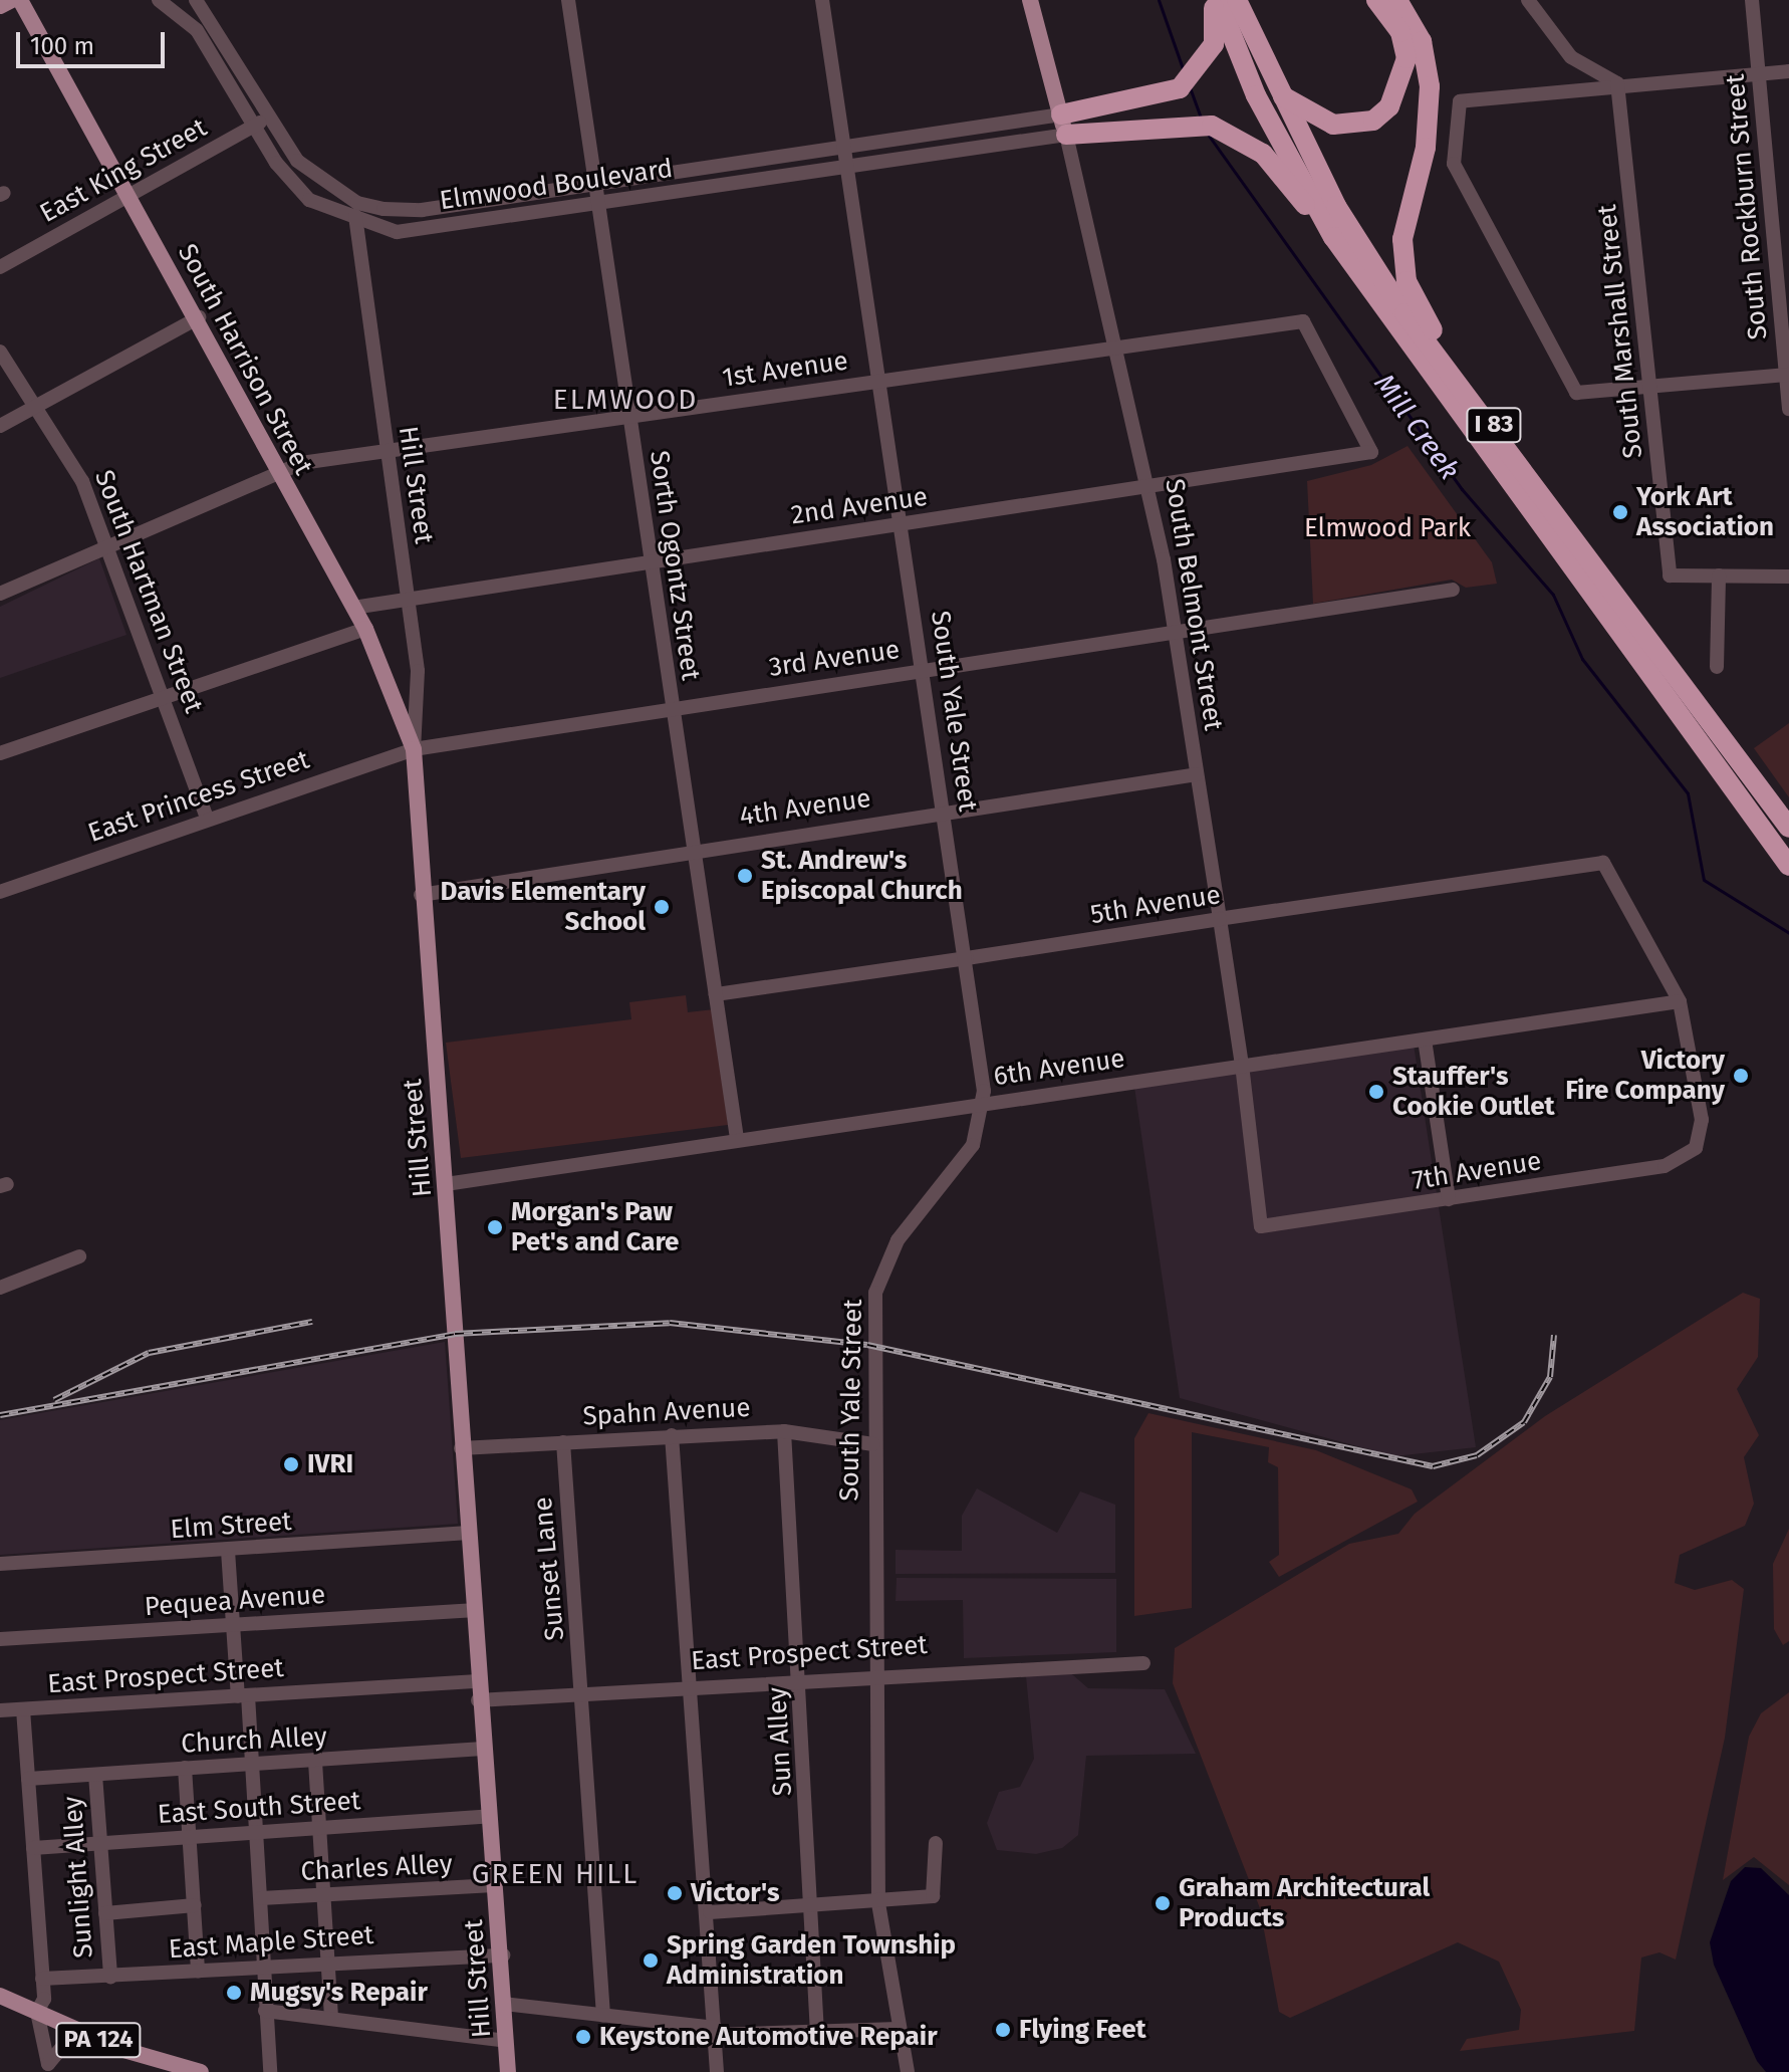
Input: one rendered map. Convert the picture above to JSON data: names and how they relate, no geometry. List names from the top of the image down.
{
  "streets": {
    "highway": ["I 83"],
    "main road": [
      "South Harrison Street",
      "Hill Street",
      "South Belmont Street",
      "PA 124"
    ],
    "street": [
      "East King Street",
      "Elmwood Boulevard",
      "South Rockburn Street",
      "South Marshall Street",
      "1st Avenue",
      "2nd Avenue",
      "Sorth Ogontz Street",
      "South Hartman Street",
      "3rd Avenue",
      "South Yale Street",
      "East Princess Street",
      "4th Avenue",
      "5th Avenue",
      "6th Avenue",
      "7th Avenue",
      "Spahn Avenue",
      "Elm Street",
      "Sunset Lane",
      "Pequea Avenue",
      "East Prospect Street",
      "Church Alley",
      "Sun Alley",
      "East South Street",
      "Charles Alley",
      "Sunlight Alley",
      "East Maple Street"
    ]
  },
  "crossings": [
    ["East King Street", "Elmwood Boulevard"],
    ["East King Street", "South Harrison Street"],
    ["Elmwood Boulevard", "Hill Street"],
    ["Elmwood Boulevard", "Sorth Ogontz Street"],
    ["Elmwood Boulevard", "South Belmont Street"],
    ["Elmwood Boulevard", "South Yale Street"],
    ["South Harrison Street", "1st Avenue"],
    ["South Harrison Street", "Hill Street"],
    ["South Harrison Street", "2nd Avenue"],
    ["South Harrison Street", "3rd Avenue"],
    ["South Harrison Street", "East Princess Street"],
    ["1st Avenue", "Hill Street"],
    ["1st Avenue", "2nd Avenue"],
    ["1st Avenue", "Sorth Ogontz Street"],
    ["1st Avenue", "South Hartman Street"],
    ["1st Avenue", "South Belmont Street"],
    ["1st Avenue", "South Yale Street"],
    ["Hill Street", "2nd Avenue"],
    ["Hill Street", "3rd Avenue"],
    ["Hill Street", "East Princess Street"],
    ["Hill Street", "4th Avenue"],
    ["Hill Street", "6th Avenue"],
    ["Hill Street", "Spahn Avenue"],
    ["Hill Street", "Elm Street"],
    ["Hill Street", "Pequea Avenue"],
    ["Hill Street", "East Prospect Street"],
    ["Hill Street", "Church Alley"],
    ["Hill Street", "East South Street"],
    ["Hill Street", "Charles Alley"],
    ["Hill Street", "East Maple Street"],
    ["2nd Avenue", "Sorth Ogontz Street"],
    ["2nd Avenue", "South Belmont Street"],
    ["2nd Avenue", "South Yale Street"],
    ["Sorth Ogontz Street", "3rd Avenue"],
    ["Sorth Ogontz Street", "4th Avenue"],
    ["Sorth Ogontz Street", "5th Avenue"],
    ["Sorth Ogontz Street", "6th Avenue"],
    ["South Hartman Street", "East Princess Street"],
    ["South Belmont Street", "3rd Avenue"],
    ["South Belmont Street", "4th Avenue"],
    ["South Belmont Street", "5th Avenue"],
    ["South Belmont Street", "6th Avenue"],
    ["South Belmont Street", "7th Avenue"],
    ["3rd Avenue", "South Yale Street"],
    ["3rd Avenue", "East Princess Street"],
    ["South Yale Street", "4th Avenue"],
    ["South Yale Street", "5th Avenue"],
    ["South Yale Street", "6th Avenue"],
    ["South Yale Street", "Spahn Avenue"],
    ["South Yale Street", "East Prospect Street"],
    ["5th Avenue", "6th Avenue"],
    ["5th Avenue", "7th Avenue"],
    ["6th Avenue", "7th Avenue"],
    ["Spahn Avenue", "Sunset Lane"],
    ["Spahn Avenue", "Sun Alley"],
    ["Sunset Lane", "East Prospect Street"],
    ["East Prospect Street", "Sun Alley"],
    ["Church Alley", "Sunlight Alley"],
    ["East South Street", "Sunlight Alley"],
    ["Sunlight Alley", "East Maple Street"]
  ],
  "districts": ["ELMWOOD", "GREEN HILL"],
  "water": ["Mill Creek"],
  "parks": ["Elmwood Park"],
  "places": [
    "York Art Association",
    "St. Andrew's Episcopal Church",
    "Davis Elementary School",
    "Victory Fire Company",
    "Stauffer's Cookie Outlet",
    "Morgan's Paw Pet's and Care",
    "IVRI",
    "Victor's",
    "Graham Architectural Products",
    "Spring Garden Township Administration",
    "Mugsy's Repair",
    "Flying Feet",
    "Keystone Automotive Repair"
  ],
  "scale_bar": "100 m"
}
